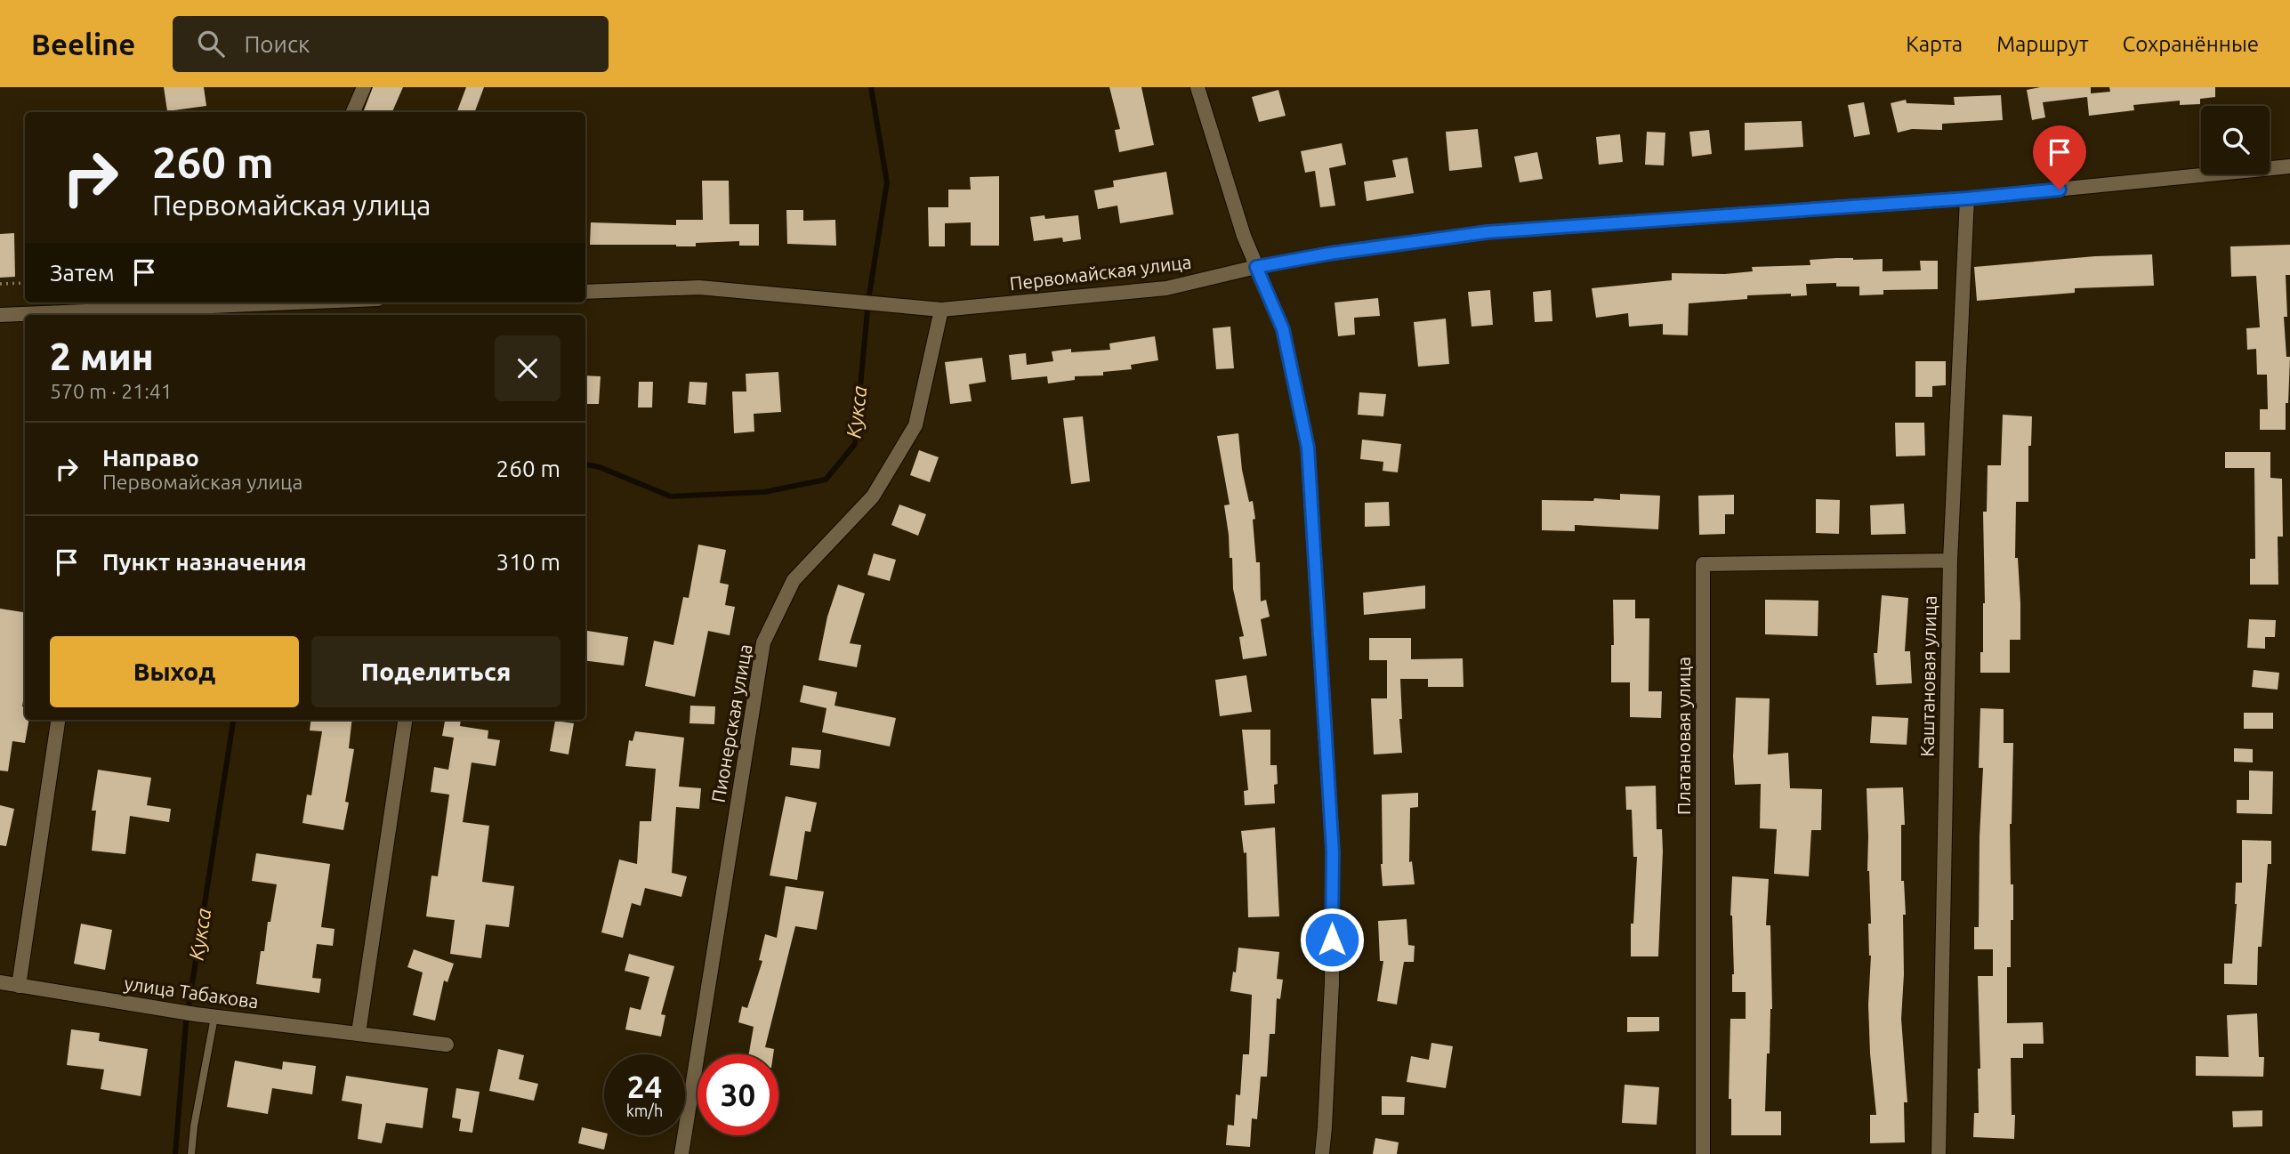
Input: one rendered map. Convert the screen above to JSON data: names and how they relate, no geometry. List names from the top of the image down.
{
  "streets": {
    "street": [
      "Первомайская улица",
      "Каштановая улица",
      "Пионерская улица",
      "Платановая улица",
      "улица Табакова"
    ]
  },
  "crossings": [
    ["Первомайская улица", "Каштановая улица"],
    ["Первомайская улица", "Пионерская улица"],
    ["Каштановая улица", "Платановая улица"]
  ],
  "water": ["Кукса"],
  "page": {
    "header": "Beeline",
    "search": "Поиск",
    "nav": ["Карта", "Маршрут", "Сохранённые"],
    "turn": ["260 m", "Первомайская улица"],
    "then": "Затем",
    "heading": ["2 мин", "570 m · 21:41"],
    "list": [
      {
        "name": "Направо",
        "note": "Первомайская улица",
        "value": "260 m"
      },
      {
        "name": "Пункт назначения",
        "value": "310 m"
      }
    ],
    "buttons": ["Выход", "Поделиться"],
    "speed": "24 km/h",
    "limit": "30"
  }
}
